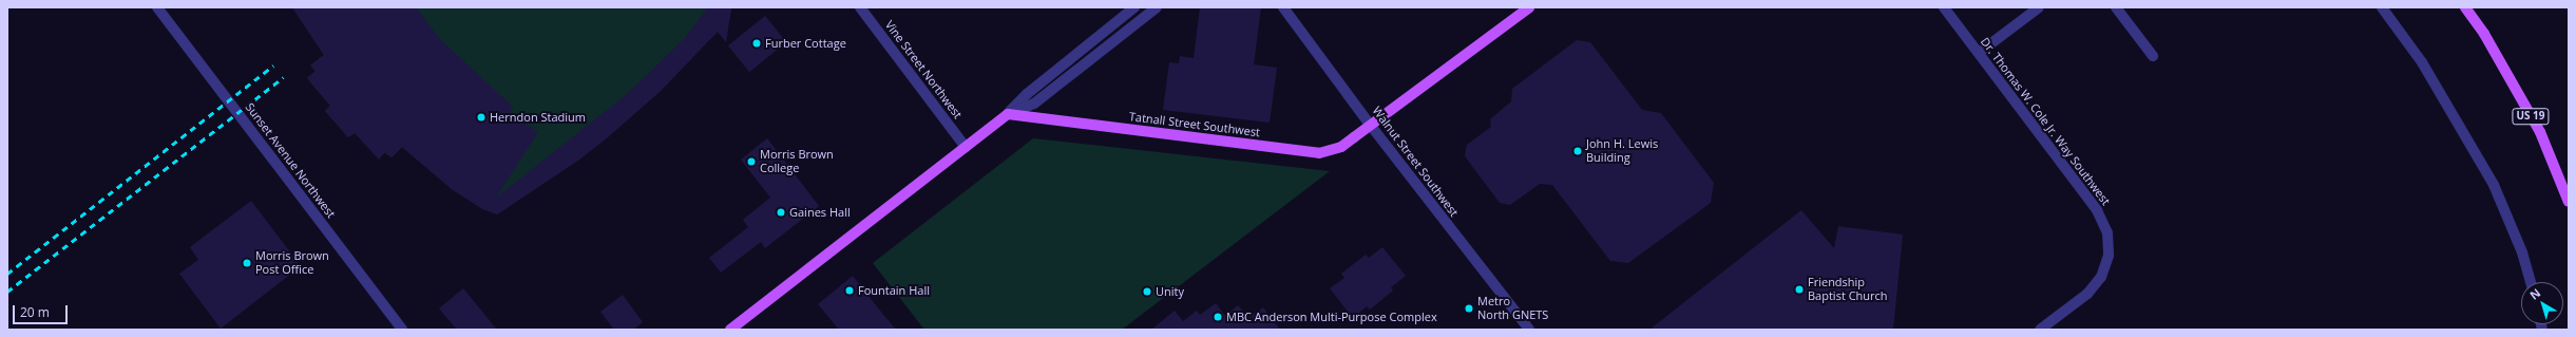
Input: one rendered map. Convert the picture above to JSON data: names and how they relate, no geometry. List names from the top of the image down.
{
  "streets": {
    "main road": ["US 19", "Tatnall Street Southwest"],
    "street": [
      "Vine Street Northwest",
      "Dr. Thomas W. Cole Jr. Way Southwest",
      "Sunset Avenue Northwest",
      "Walnut Street Southwest"
    ]
  },
  "crossings": [
    ["Tatnall Street Southwest", "Walnut Street Southwest"]
  ],
  "places": [
    "Furber Cottage",
    "Herndon Stadium",
    "John H. Lewis Building",
    "Morris Brown College",
    "Gaines Hall",
    "Morris Brown Post Office",
    "Friendship Baptist Church",
    "Fountain Hall",
    "Unity",
    "Metro North GNETS",
    "MBC Anderson Multi-Purpose Complex"
  ],
  "scale_bar": "20 m",
  "north": "top left"
}
